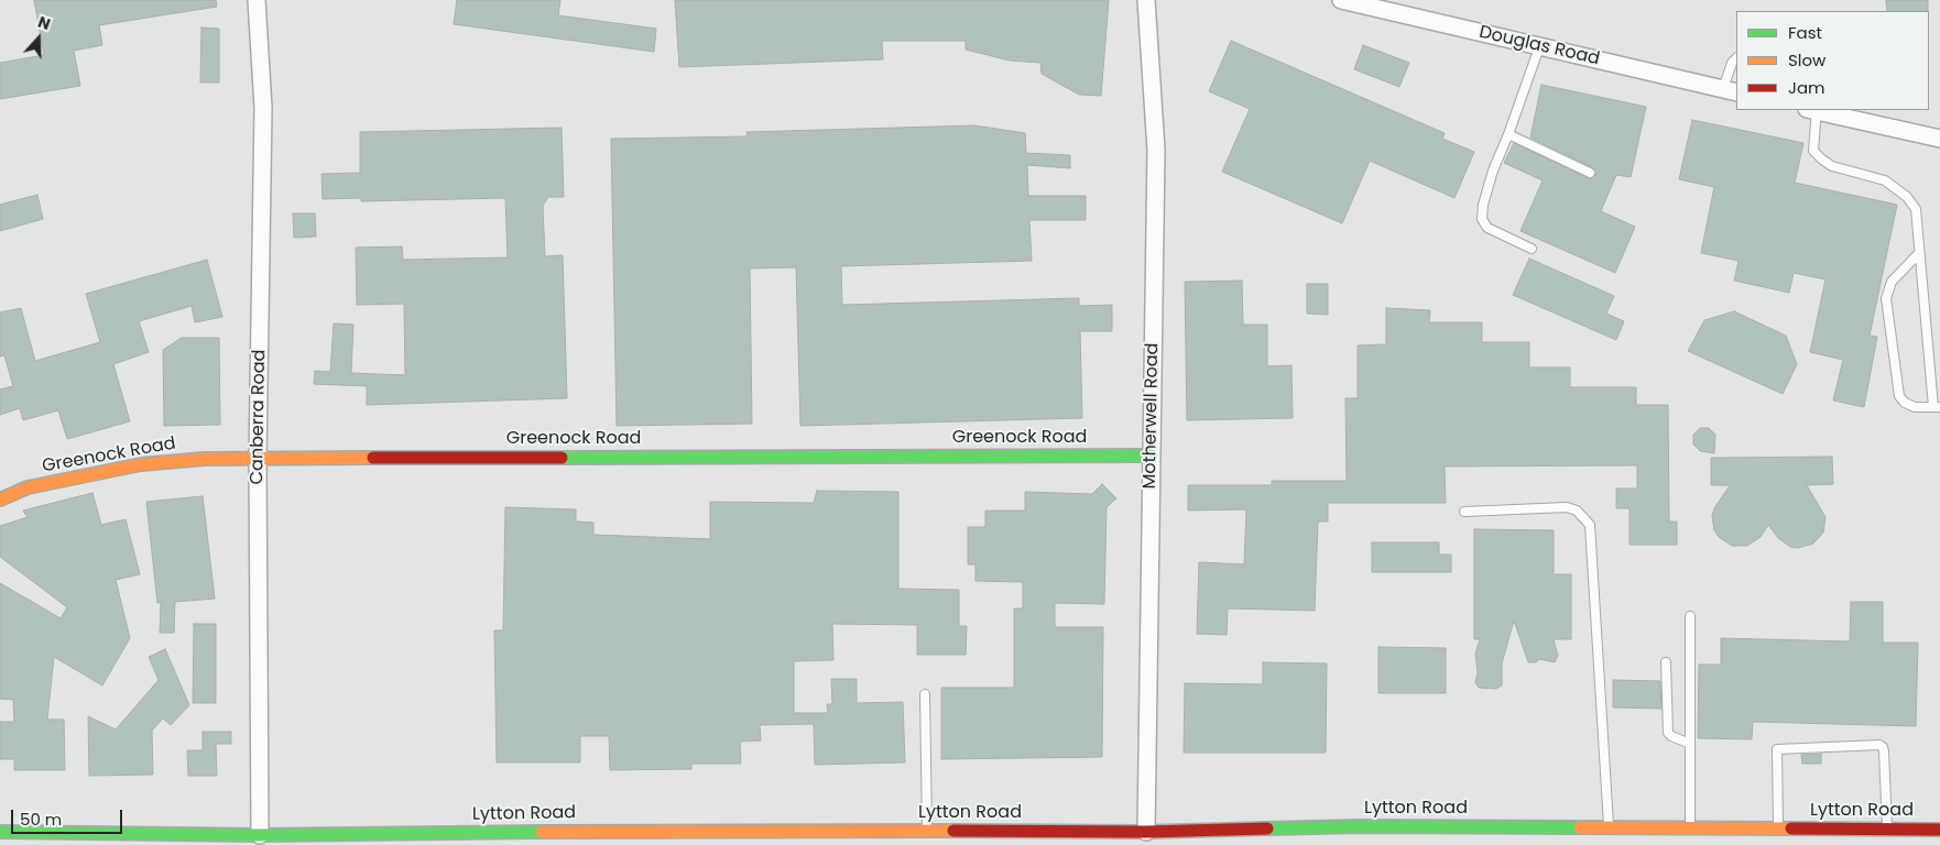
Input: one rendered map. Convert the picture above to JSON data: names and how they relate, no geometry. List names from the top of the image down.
{
  "streets": {
    "main road": ["Greenock Road", "Lytton Road"],
    "street": ["Douglas Road", "Motherwell Road", "Canberra Road"]
  },
  "crossings": [
    ["Motherwell Road", "Greenock Road"],
    ["Motherwell Road", "Lytton Road"],
    ["Canberra Road", "Greenock Road"],
    ["Canberra Road", "Lytton Road"]
  ],
  "legend": ["Fast", "Slow", "Jam"],
  "scale_bar": "50 m",
  "north": "top"
}
